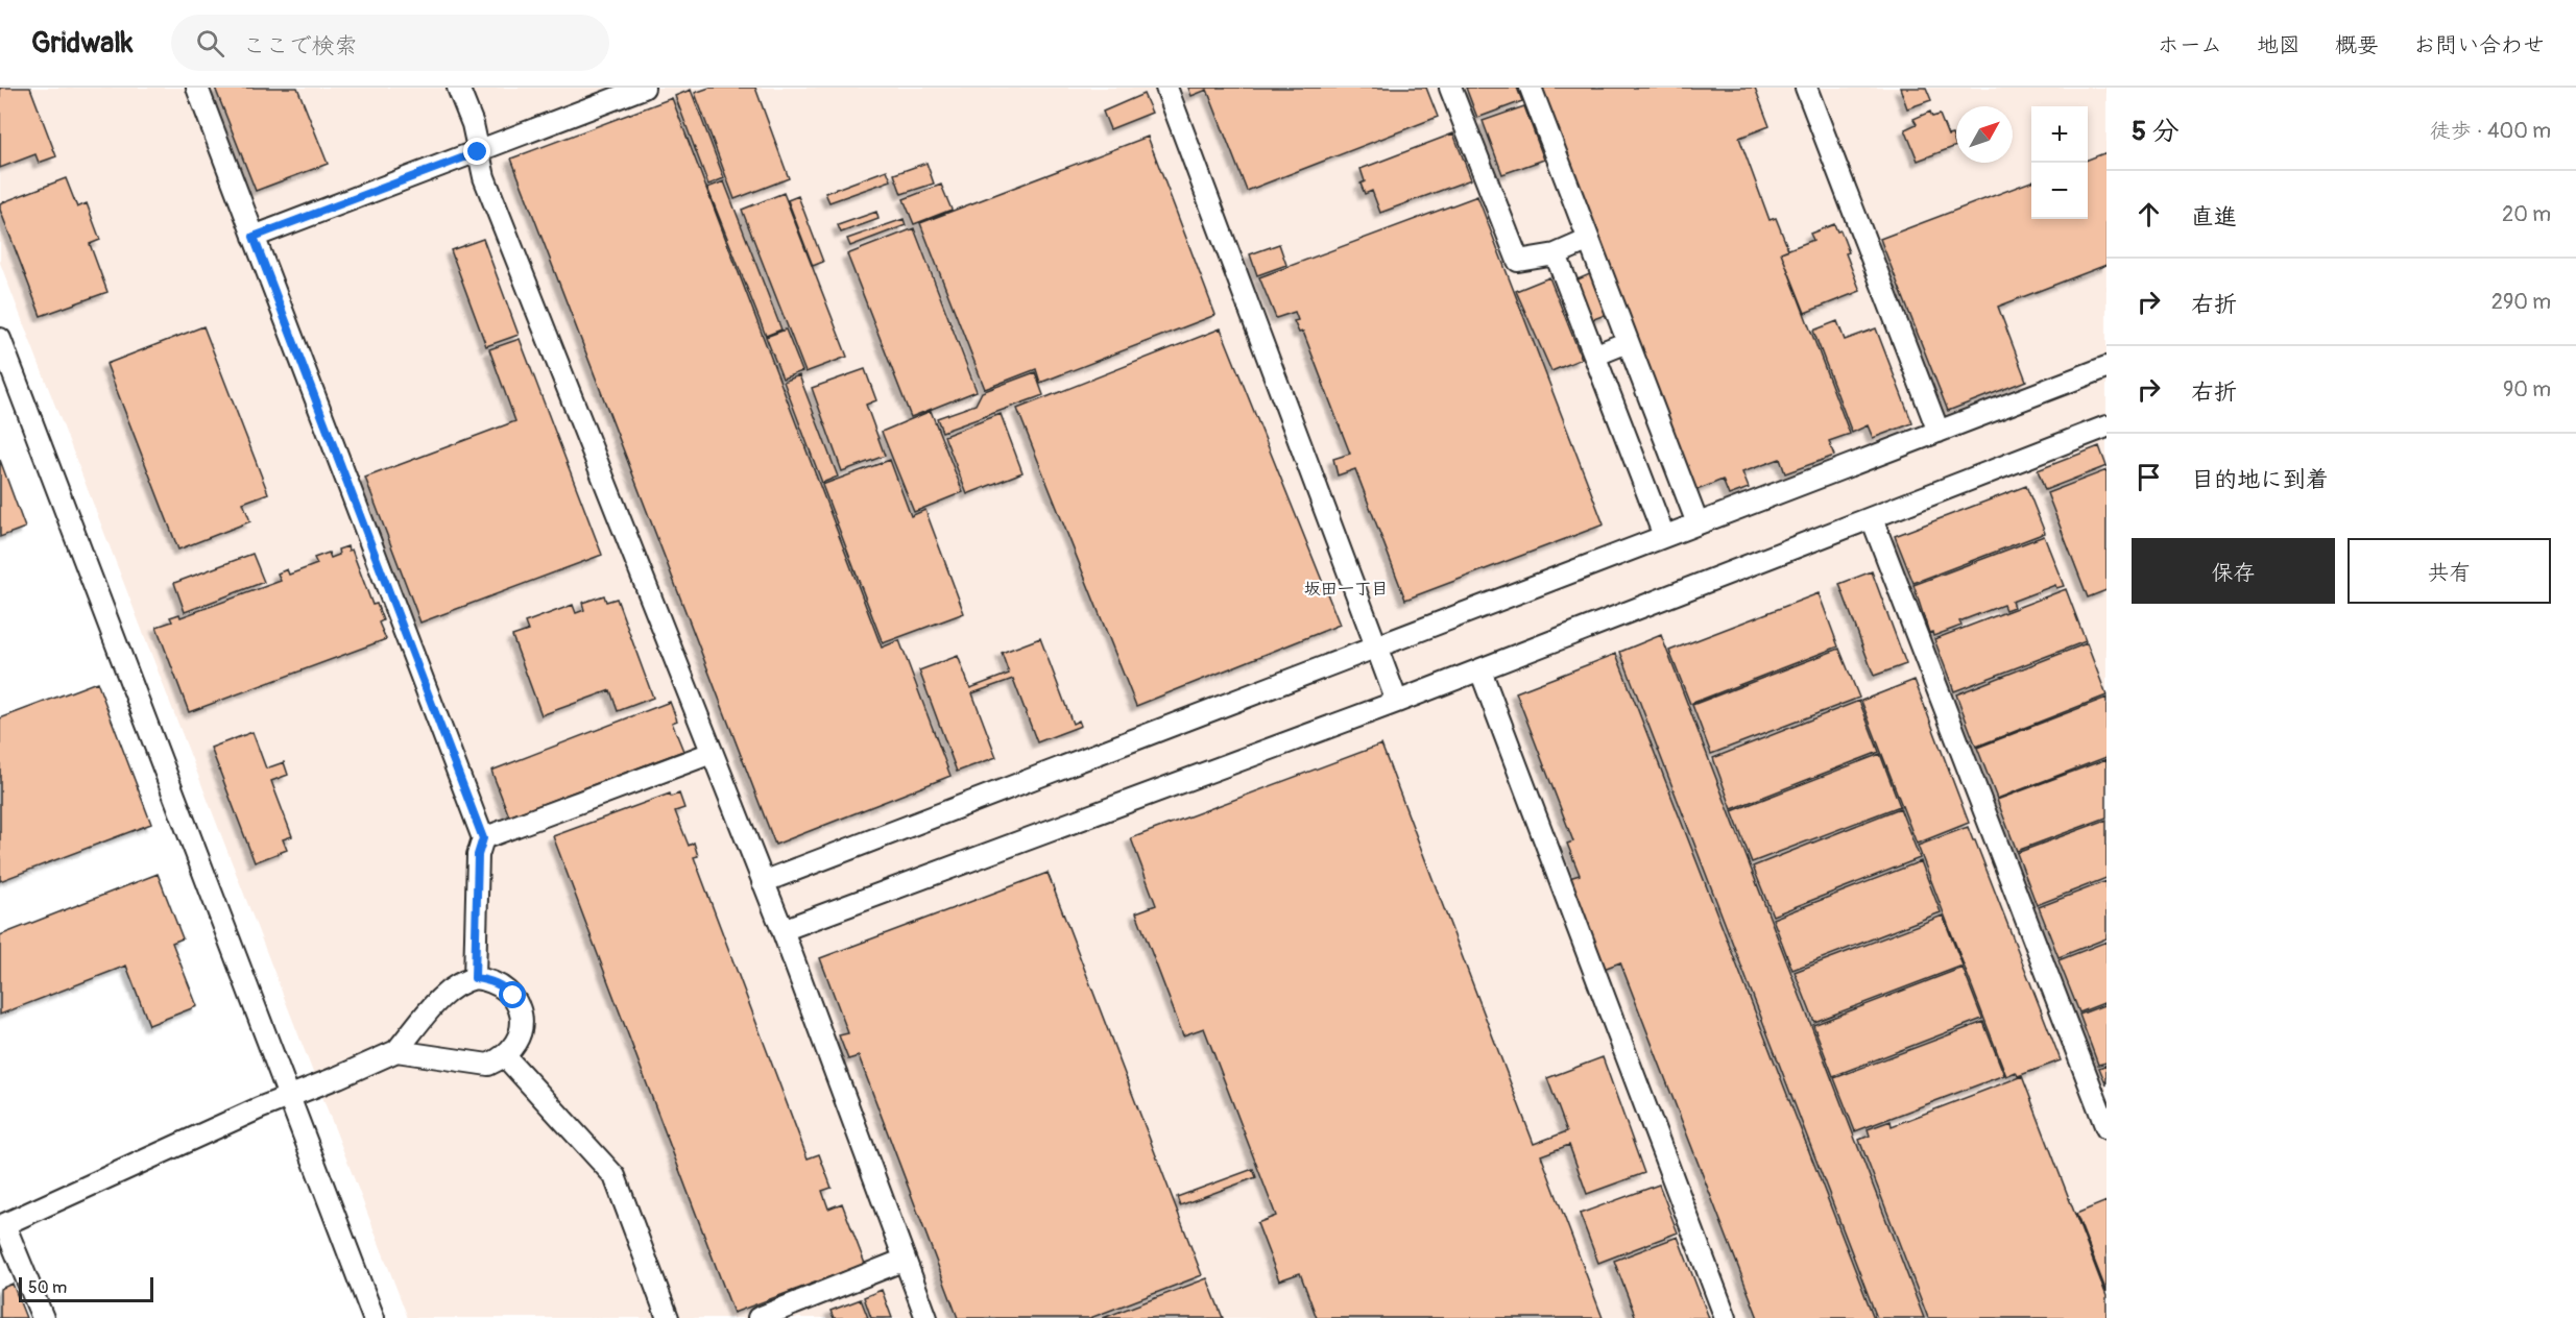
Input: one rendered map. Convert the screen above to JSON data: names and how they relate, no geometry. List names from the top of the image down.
{
  "districts": ["坂田一丁目"],
  "scale_bar": "50 m",
  "north": "top right",
  "page": {
    "header": "Gridwalk",
    "search": "ここで検索",
    "nav": [
      "ホーム",
      "地図",
      "概要",
      "お問い合わせ"
    ],
    "heading": ["5 分", "徒歩 · 400 m"],
    "map_buttons": ["+", "−"],
    "list": [
      ["直進", "20 m"],
      ["右折", "290 m"],
      ["右折", "90 m"],
      "目的地に到着"
    ],
    "buttons": ["保存", "共有"],
    "scale": "50 m"
  }
}
